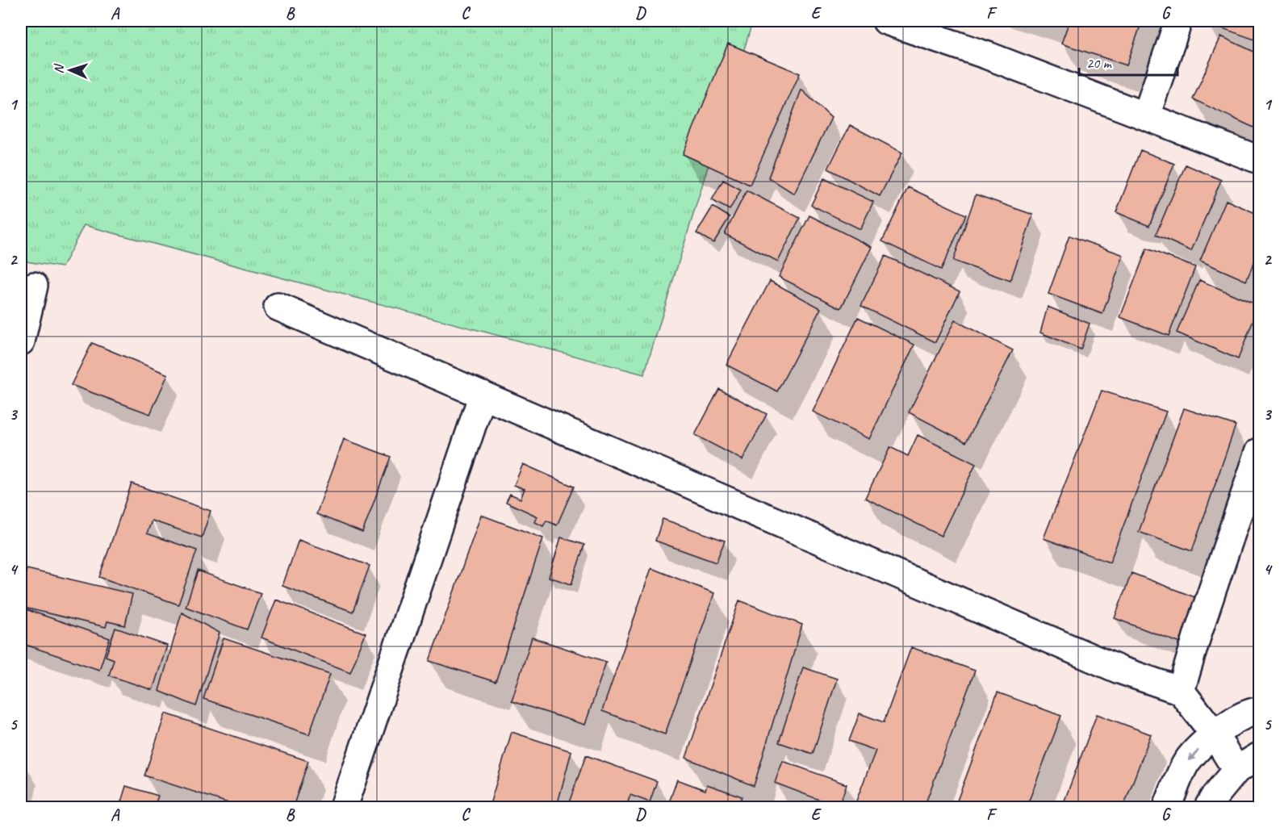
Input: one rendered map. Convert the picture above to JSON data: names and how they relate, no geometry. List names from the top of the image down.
{
  "scale_bar": "20 m",
  "north": "left",
  "grid": {
    "columns": [
      "A",
      "B",
      "C",
      "D",
      "E",
      "F",
      "G"
    ],
    "rows": [
      "1",
      "2",
      "3",
      "4",
      "5"
    ]
  }
}
